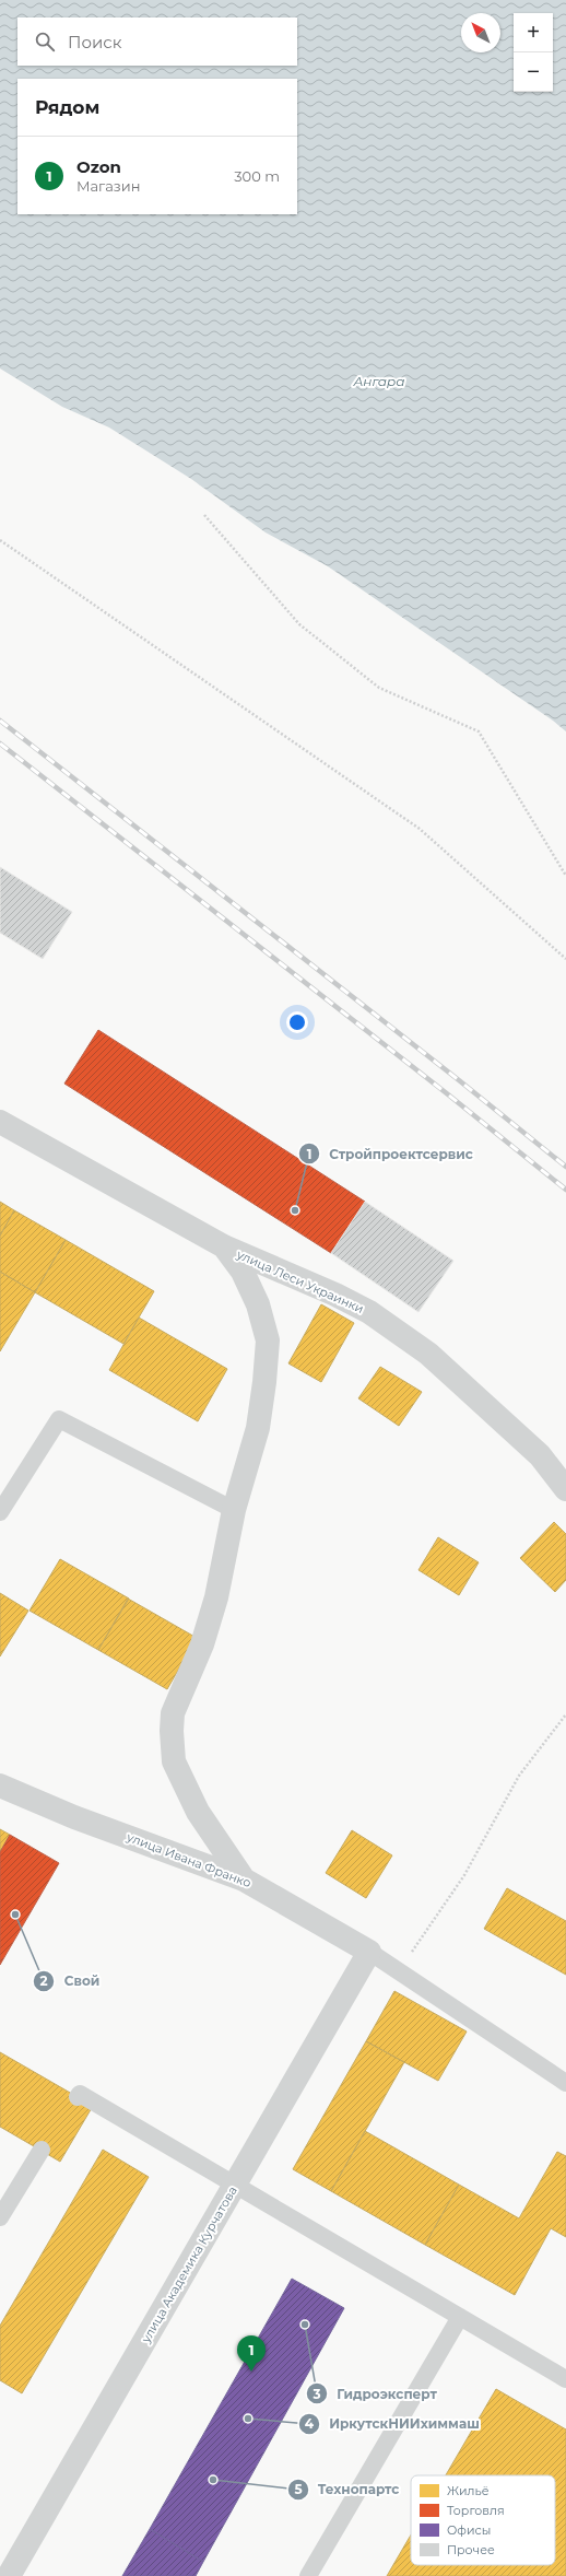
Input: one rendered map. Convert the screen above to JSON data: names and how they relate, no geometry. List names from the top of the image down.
{
  "streets": {
    "street": ["улица Леси Украинки", "улица Ивана Франко", "улица Академика Курчатова"]
  },
  "crossings": [
    ["улица Ивана Франко", "улица Академика Курчатова"]
  ],
  "water": ["Ангара"],
  "places": [
    "Стройпроектсервис",
    "Свой",
    "Гидроэксперт",
    "ИркутскНИИхиммаш",
    "Технопартс"
  ],
  "legend": [
    "Жильё",
    "Торговля",
    "Офисы",
    "Прочее"
  ],
  "north": "top left",
  "page": {
    "map_buttons": ["+", "−"],
    "search": "Поиск",
    "heading": "Рядом",
    "list": [
      {
        "mark": "1",
        "name": "Ozon",
        "note": "Магазин",
        "value": "300 m"
      }
    ],
    "pins": "1"
  }
}
